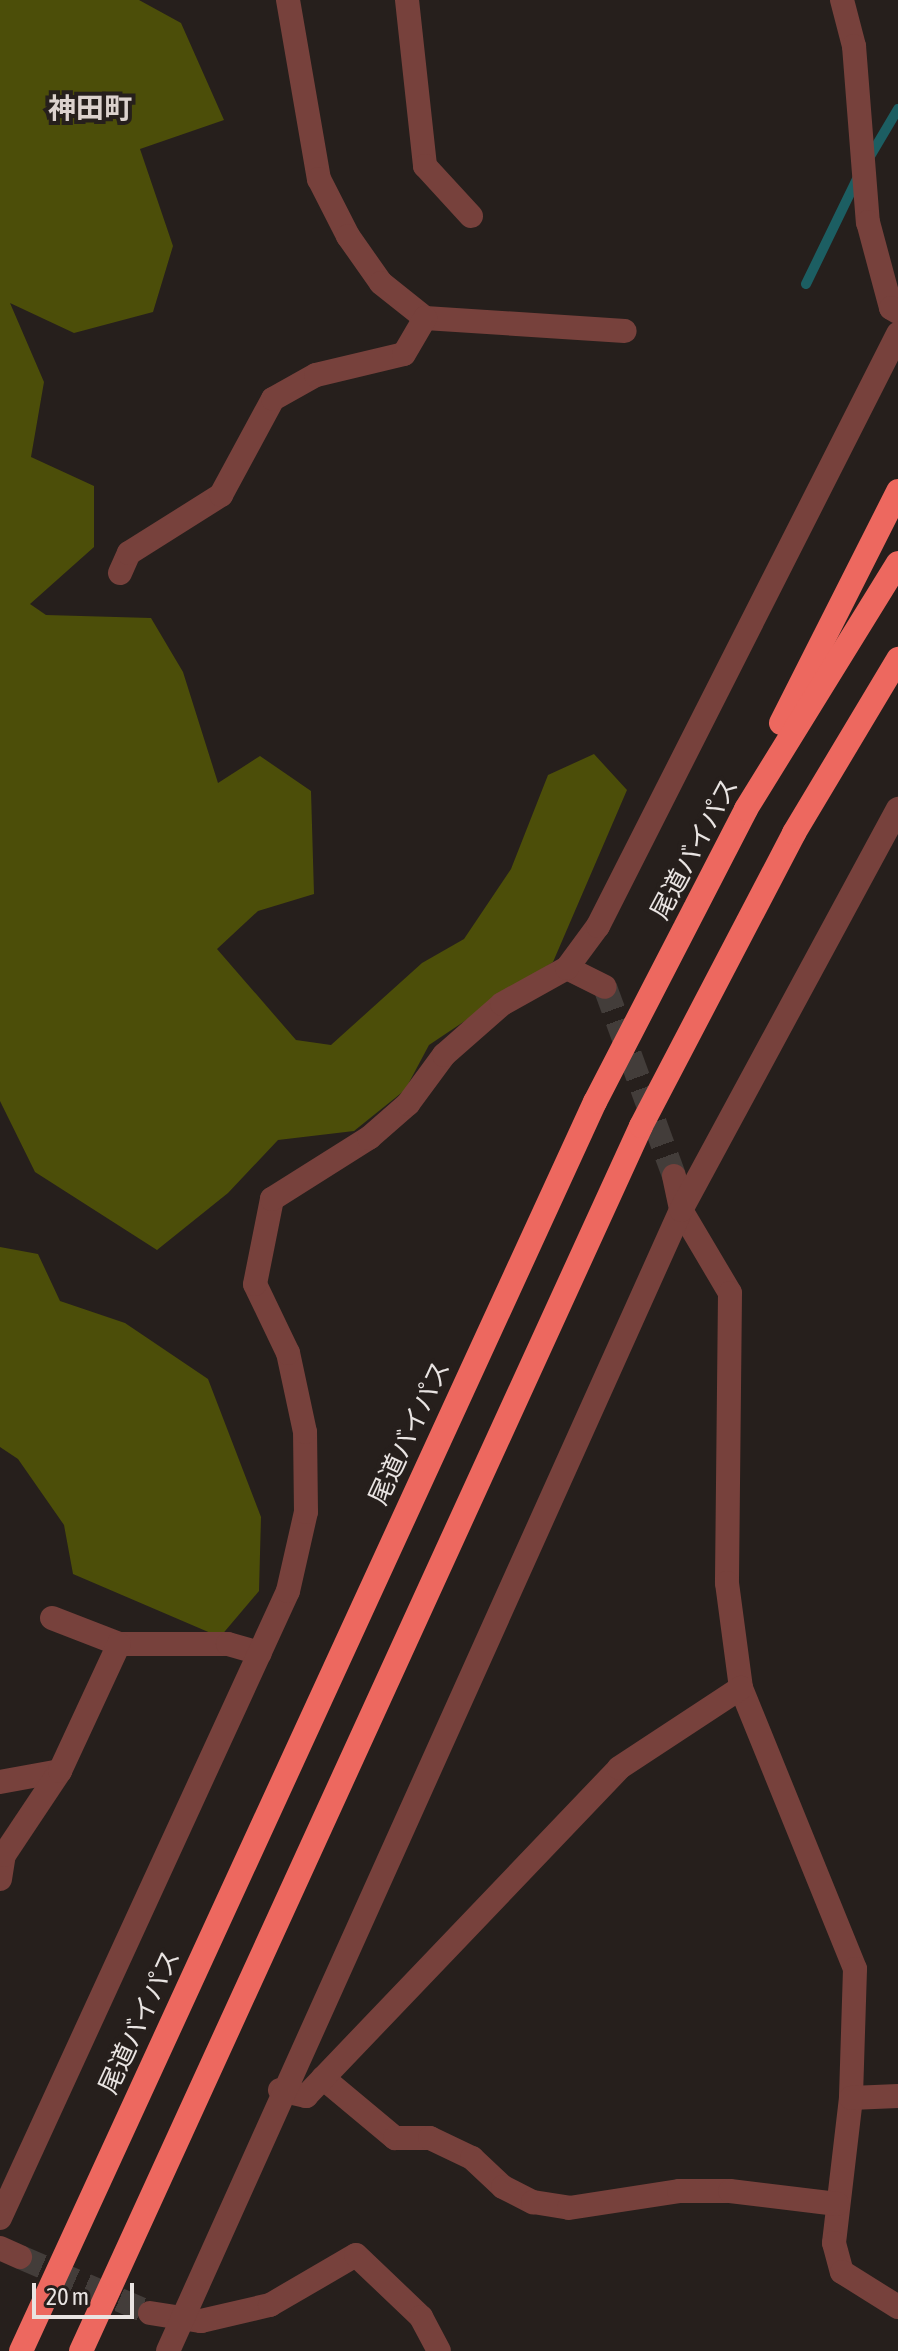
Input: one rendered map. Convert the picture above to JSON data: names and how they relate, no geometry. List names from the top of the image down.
{
  "streets": {
    "highway": ["尾道バイパス"]
  },
  "districts": ["神田町"],
  "scale_bar": "20 m"
}
